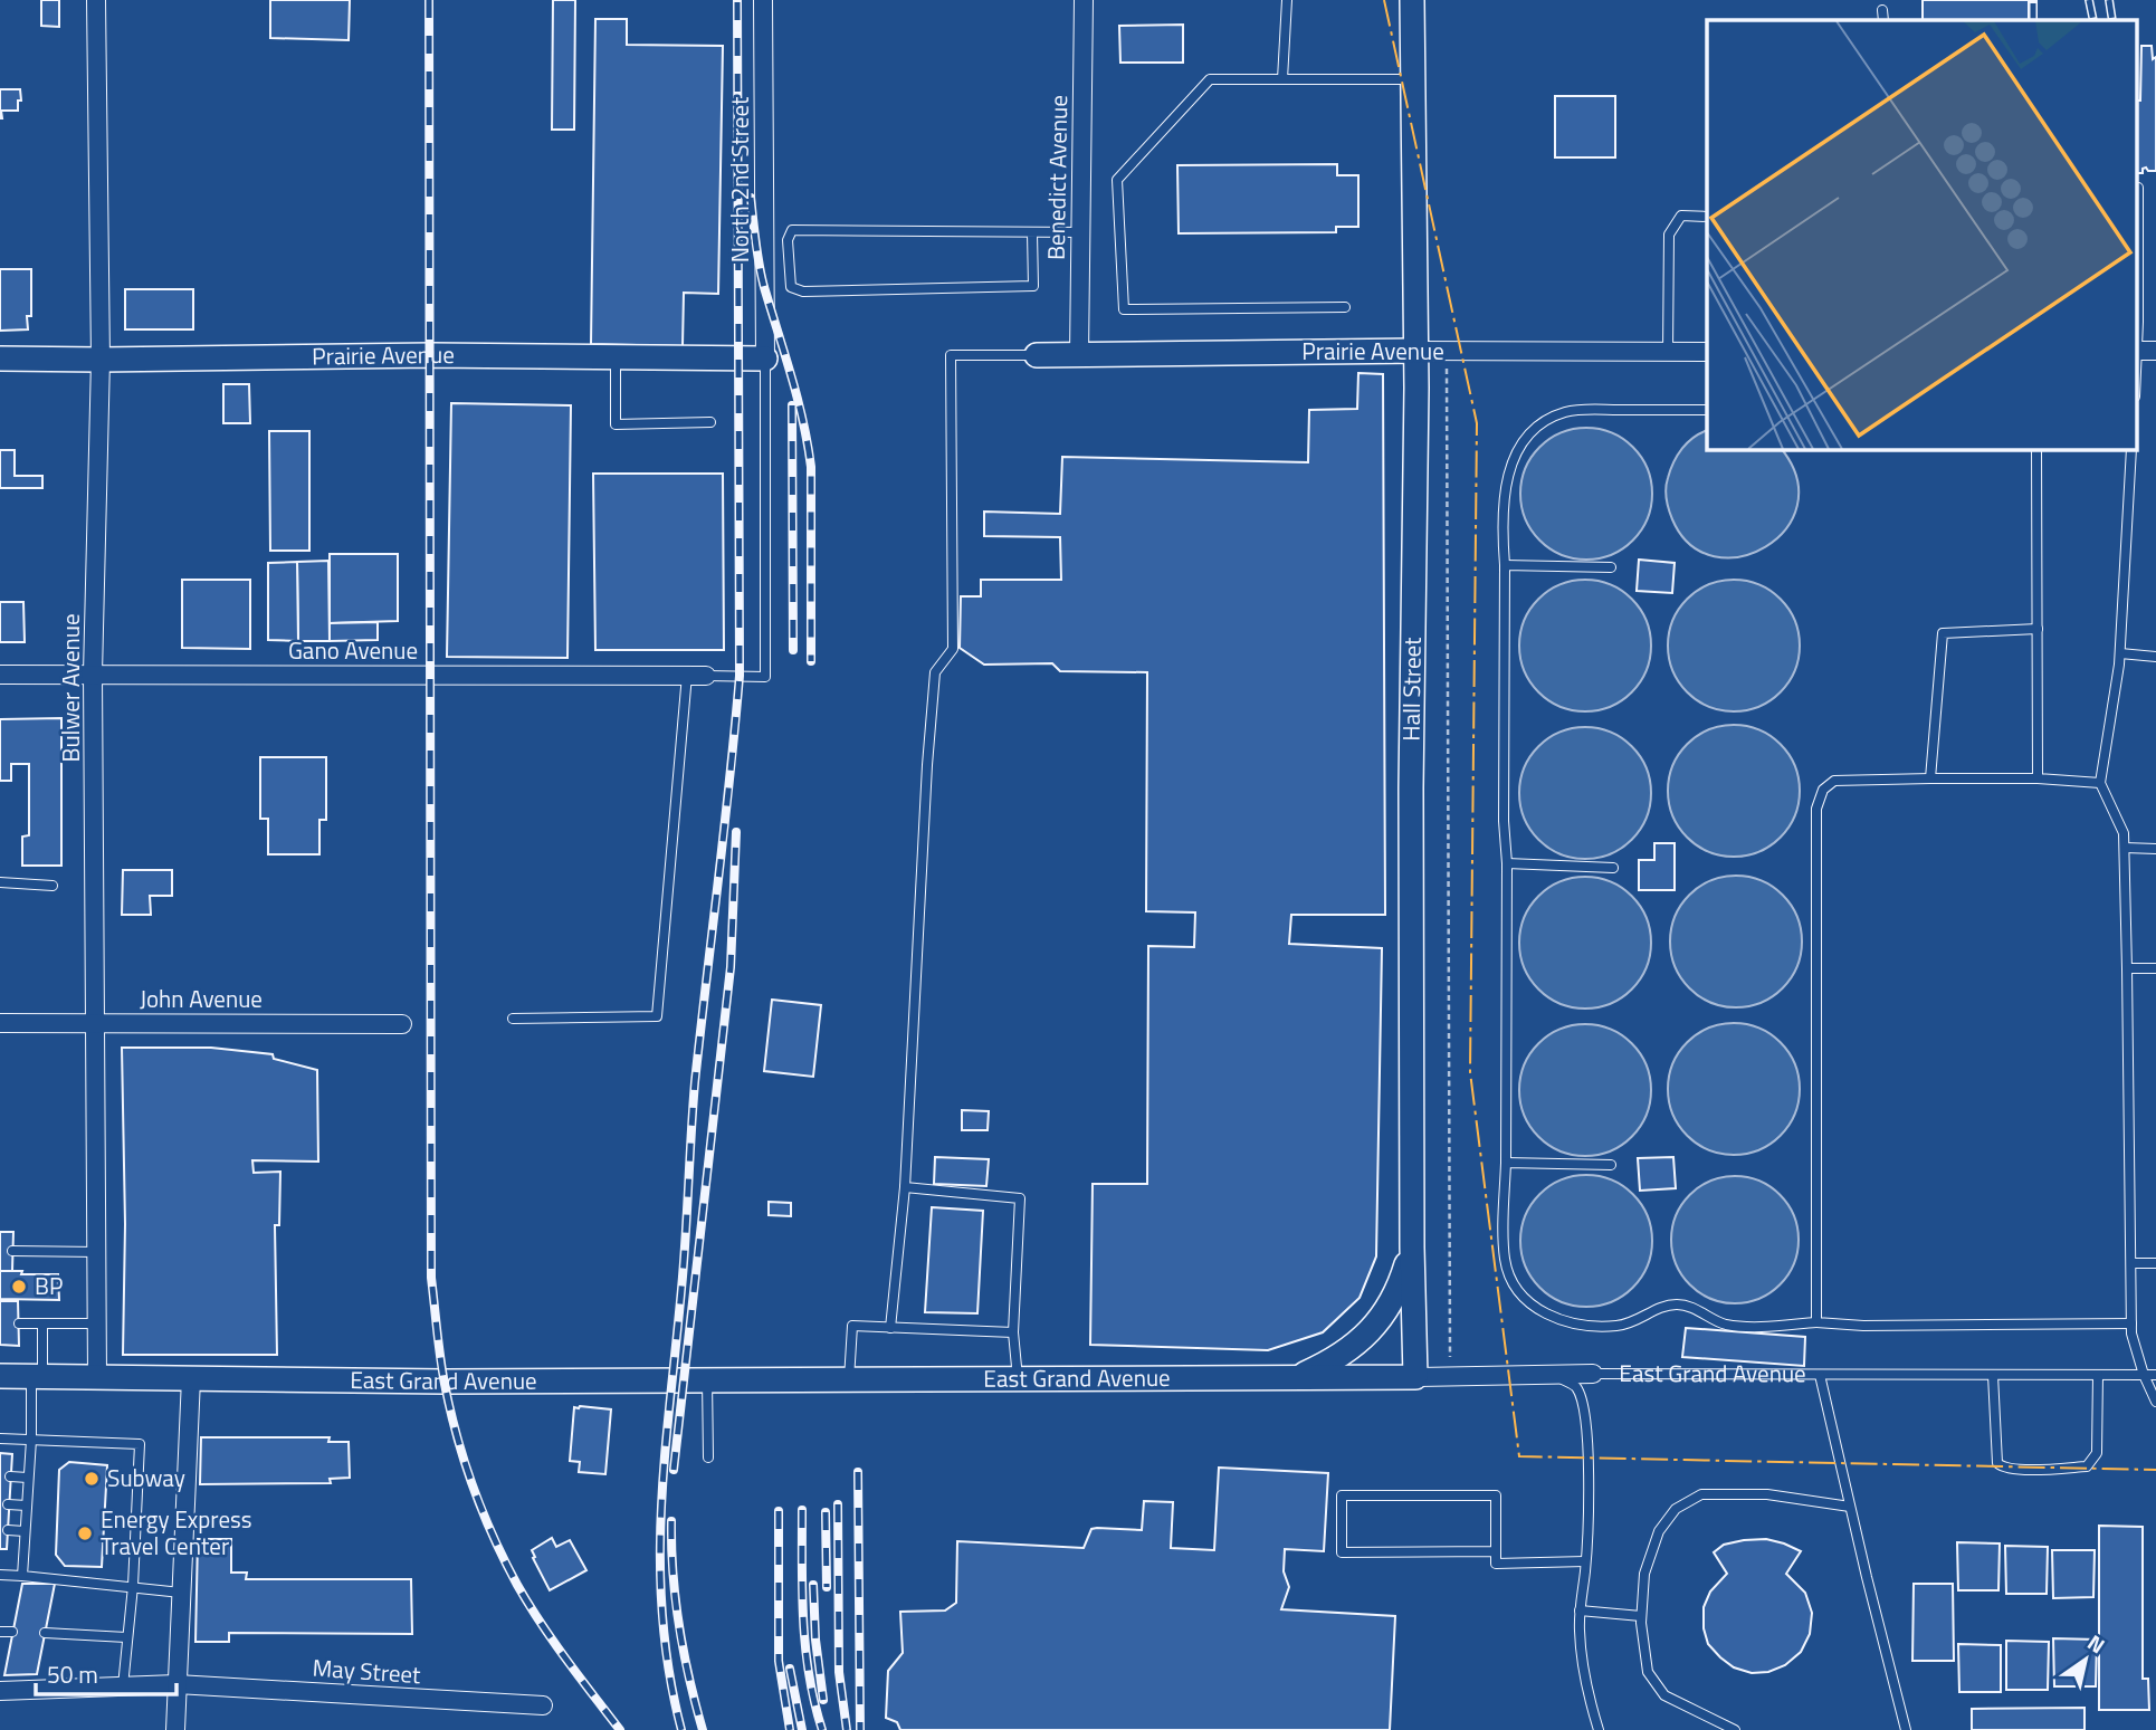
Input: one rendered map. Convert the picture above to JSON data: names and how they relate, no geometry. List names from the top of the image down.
{
  "streets": {
    "main road": ["Prairie Avenue", "Hall Street", "East Grand Avenue"],
    "street": [
      "Benedict Avenue",
      "North 2nd Street",
      "Gano Avenue",
      "Bulwer Avenue",
      "John Avenue",
      "May Street"
    ]
  },
  "crossings": [
    ["Benedict Avenue", "Prairie Avenue"],
    ["North 2nd Street", "Prairie Avenue"],
    ["Prairie Avenue", "Bulwer Avenue"],
    ["Prairie Avenue", "Hall Street"],
    ["Gano Avenue", "Bulwer Avenue"],
    ["Bulwer Avenue", "John Avenue"],
    ["Bulwer Avenue", "East Grand Avenue"],
    ["Hall Street", "East Grand Avenue"]
  ],
  "places": ["BP", "Subway", "Energy Express Travel Center"],
  "scale_bar": "50 m",
  "north": "top right"
}
